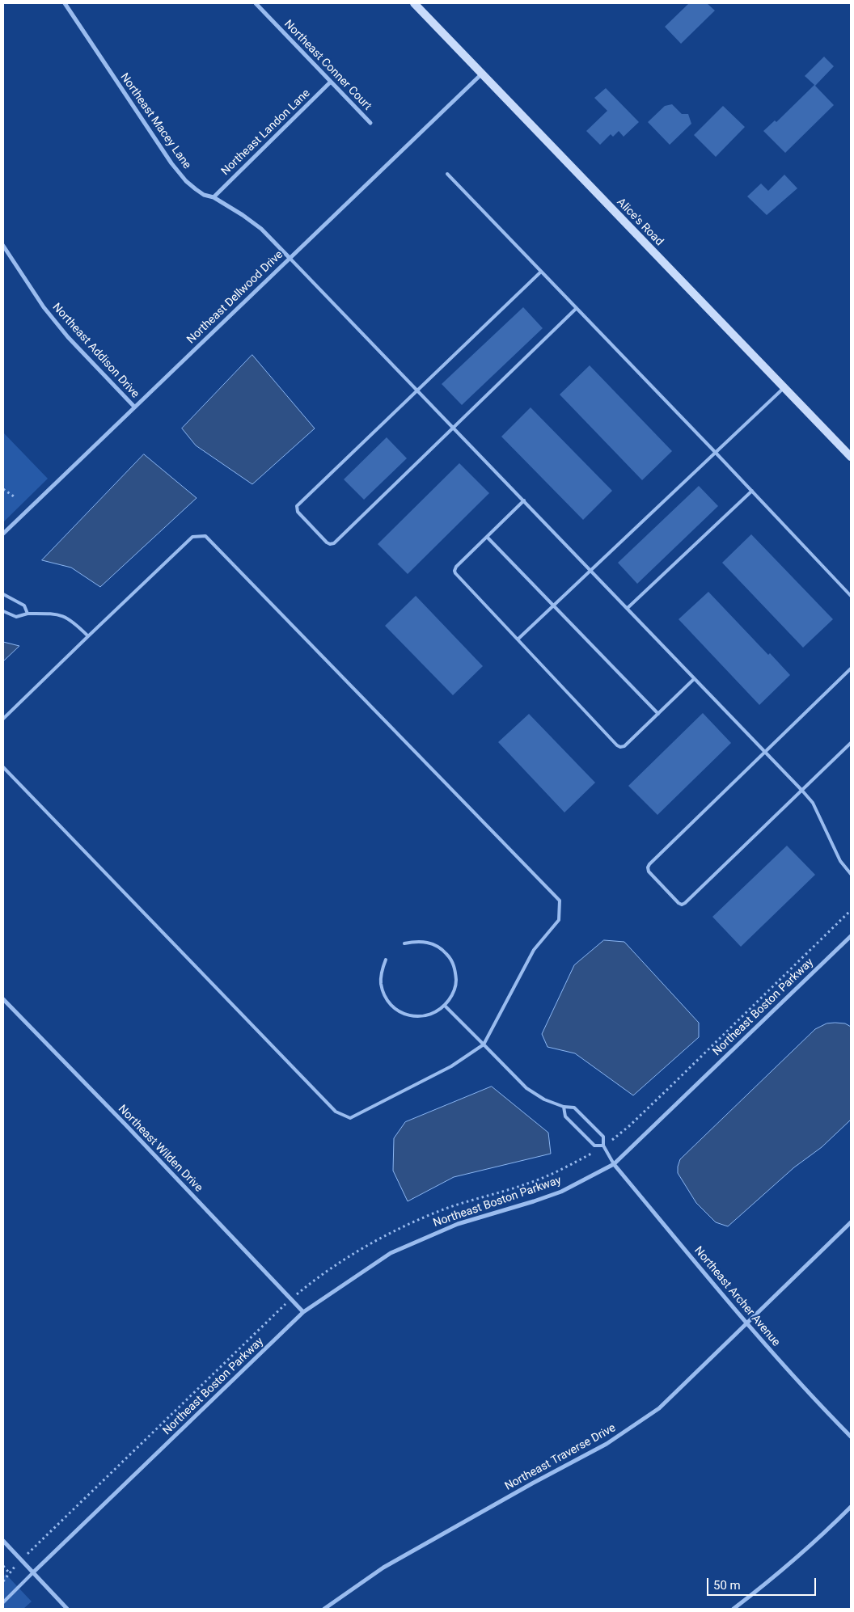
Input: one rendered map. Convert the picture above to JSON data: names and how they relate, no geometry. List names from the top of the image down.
{
  "streets": {
    "main road": ["Alice's Road"],
    "street": [
      "Northeast Conner Court",
      "Northeast Macey Lane",
      "Northeast Landon Lane",
      "Northeast Dellwood Drive",
      "Northeast Addison Drive",
      "Northeast Boston Parkway",
      "Northeast Wilden Drive",
      "Northeast Archer Avenue",
      "Northeast Traverse Drive"
    ]
  },
  "crossings": [
    ["Northeast Conner Court", "Northeast Landon Lane"],
    ["Northeast Macey Lane", "Northeast Landon Lane"],
    ["Northeast Macey Lane", "Northeast Dellwood Drive"],
    ["Alice's Road", "Northeast Dellwood Drive"],
    ["Northeast Dellwood Drive", "Northeast Addison Drive"],
    ["Northeast Boston Parkway", "Northeast Wilden Drive"],
    ["Northeast Boston Parkway", "Northeast Archer Avenue"],
    ["Northeast Archer Avenue", "Northeast Traverse Drive"]
  ],
  "scale_bar": "50 m"
}
